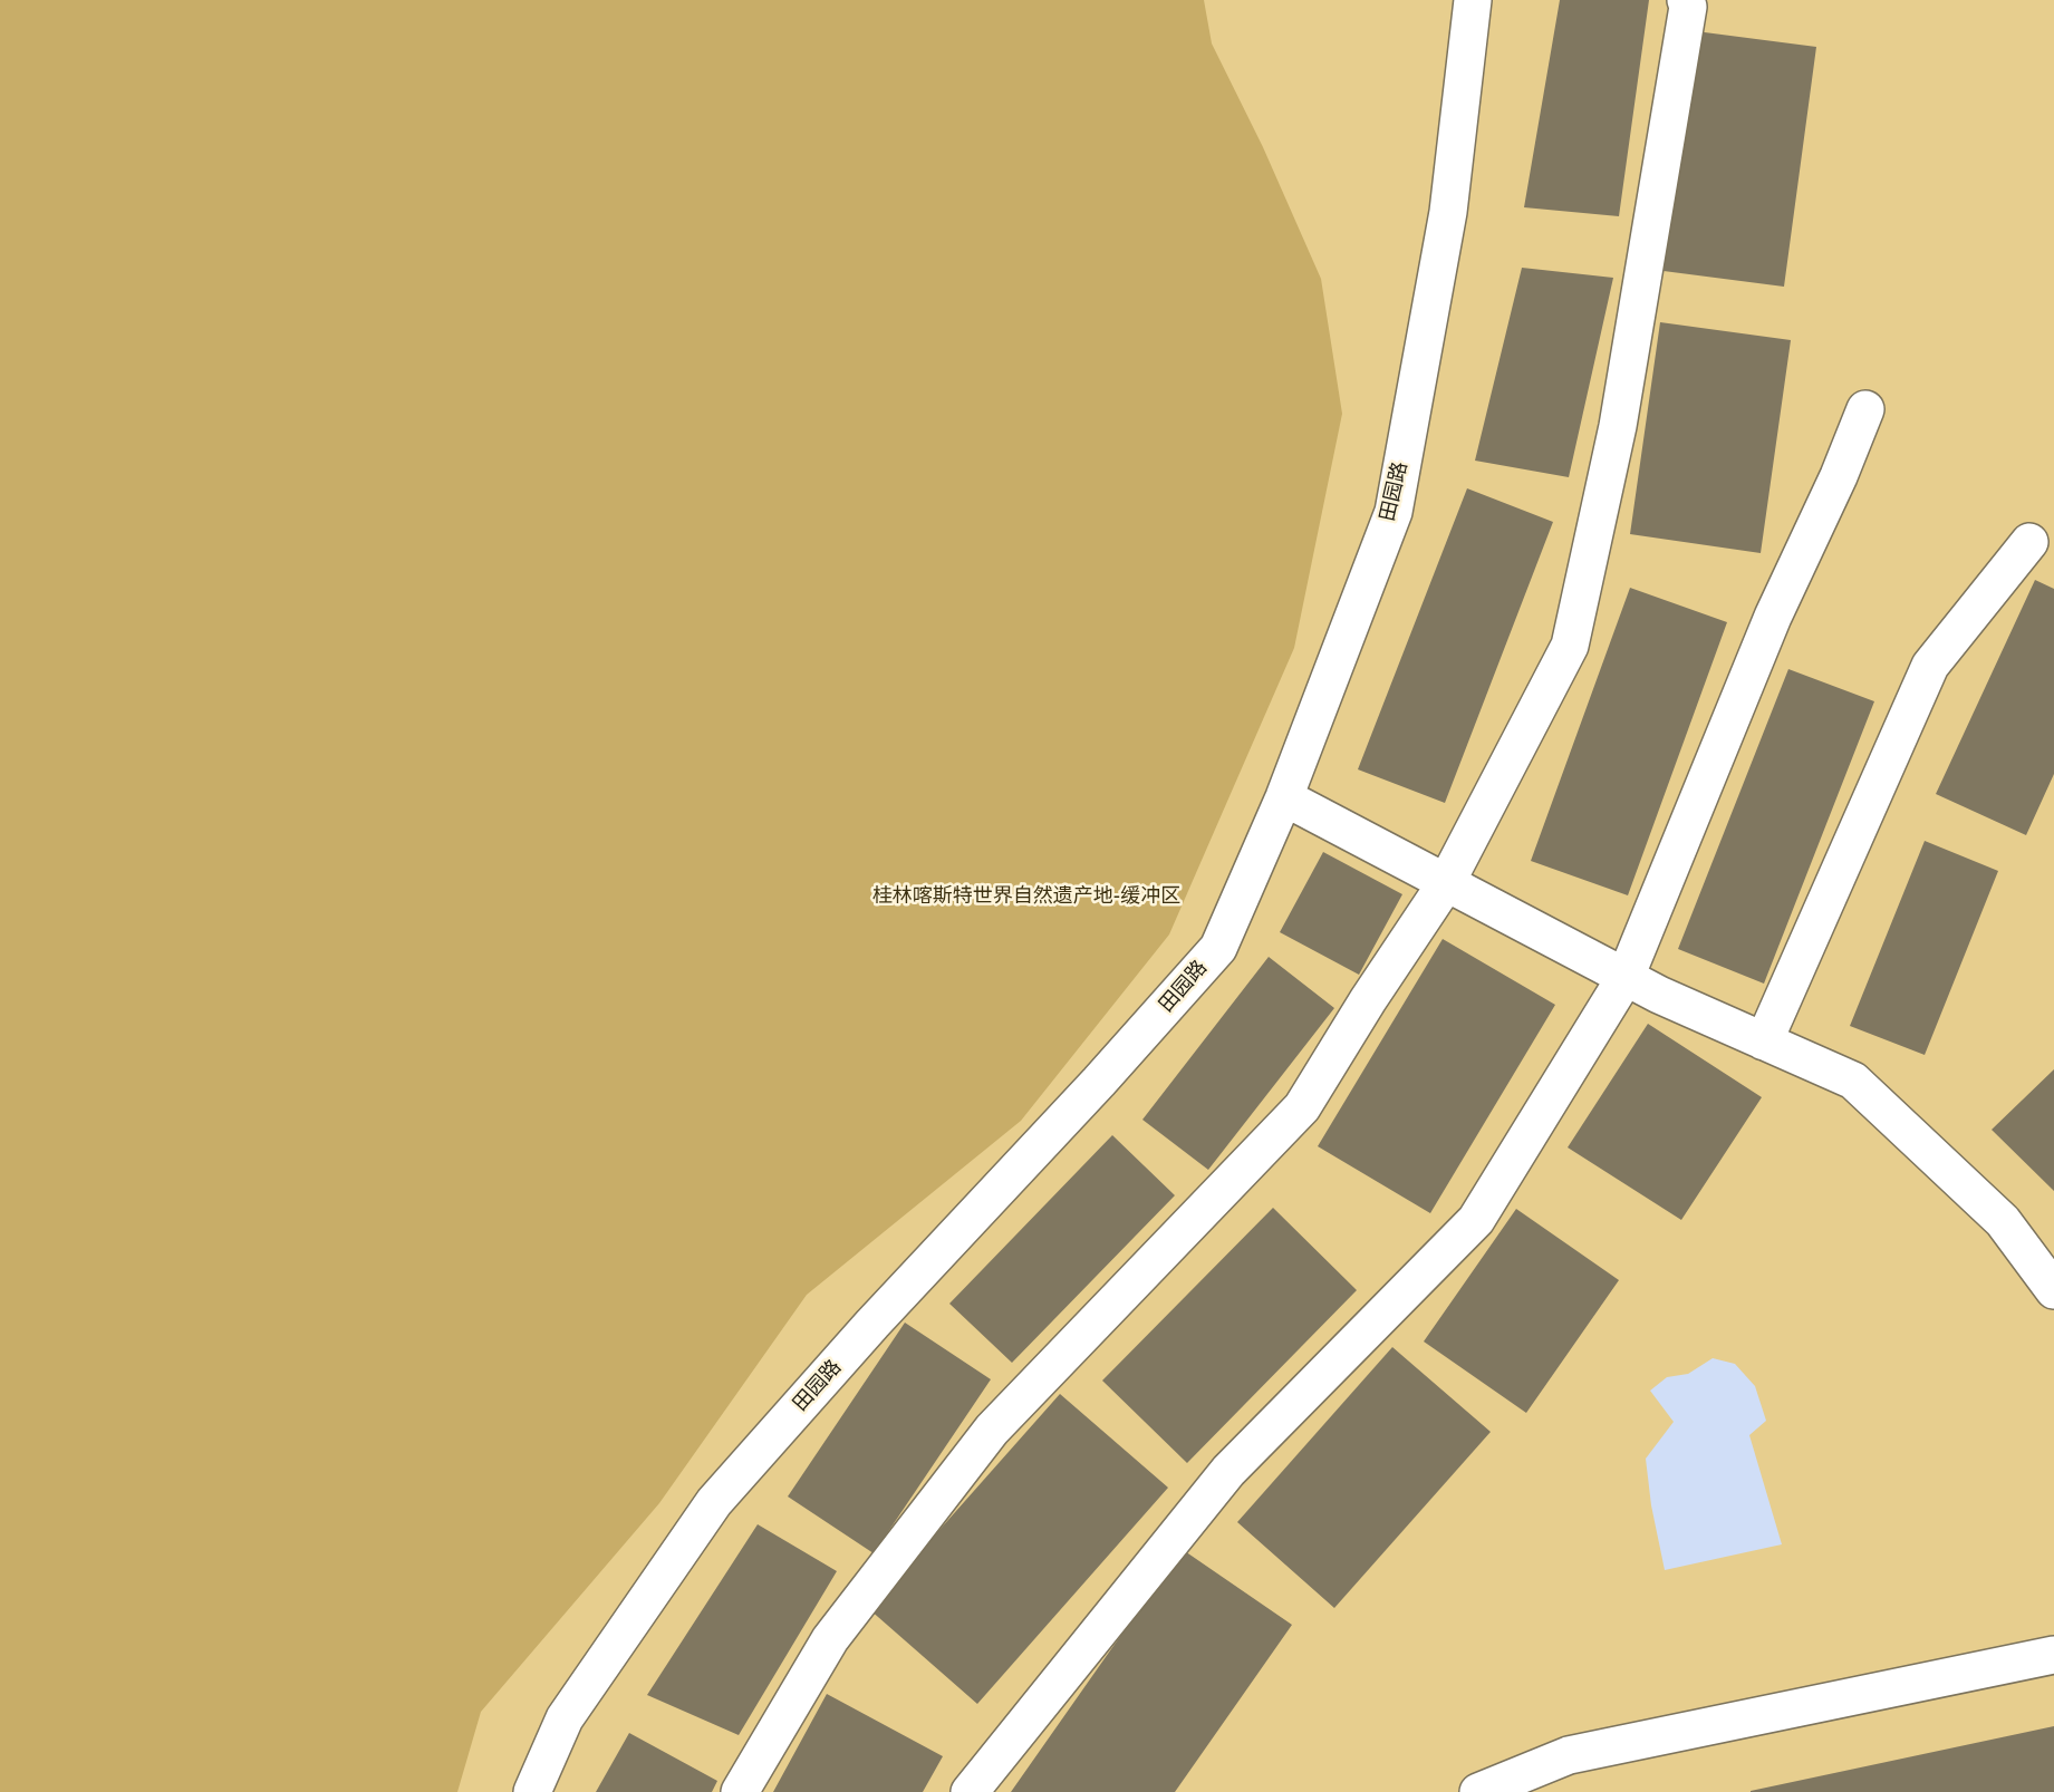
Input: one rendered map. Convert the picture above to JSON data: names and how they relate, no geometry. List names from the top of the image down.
{
  "streets": {
    "street": ["田园路"]
  },
  "parks": ["桂林喀斯特世界自然遗产地-缓冲区"]
}
